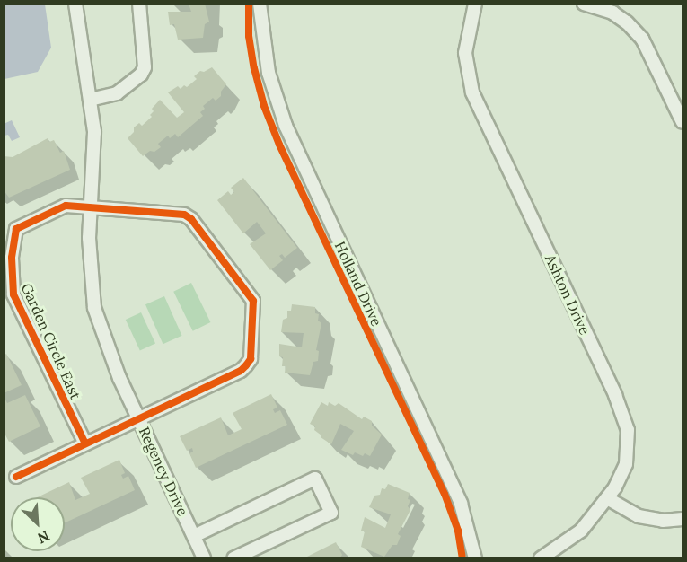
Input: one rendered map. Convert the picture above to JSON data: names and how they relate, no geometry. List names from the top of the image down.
{
  "streets": {
    "street": [
      "Holland Drive",
      "Ashton Drive",
      "Garden Circle East",
      "Regency Drive"
    ]
  },
  "crossings": [
    ["Garden Circle East", "Regency Drive"]
  ],
  "north": "bottom right"
}
